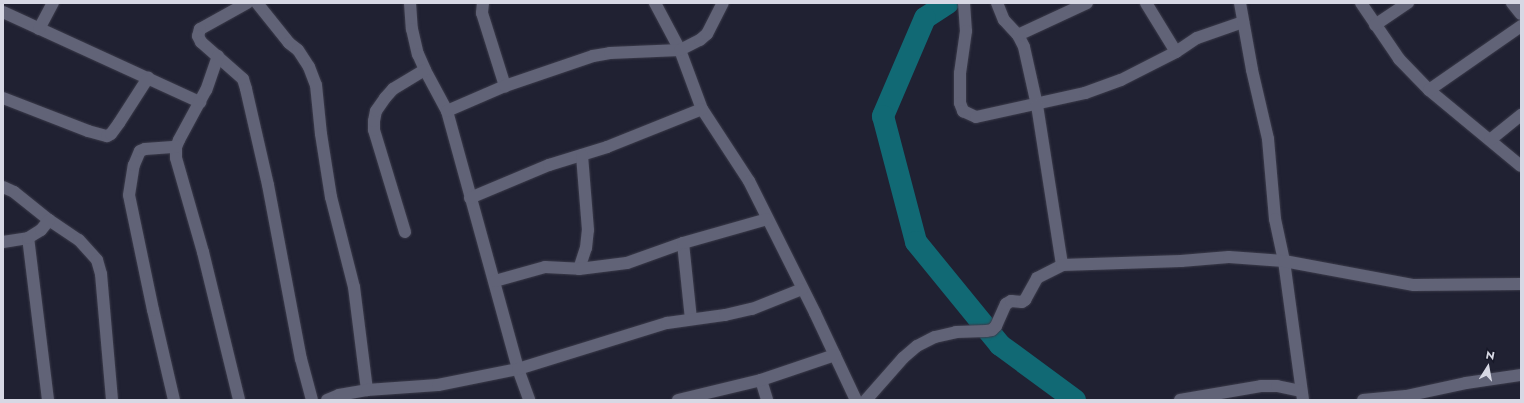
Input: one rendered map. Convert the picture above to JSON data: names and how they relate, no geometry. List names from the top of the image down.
{
  "north": "top"
}
